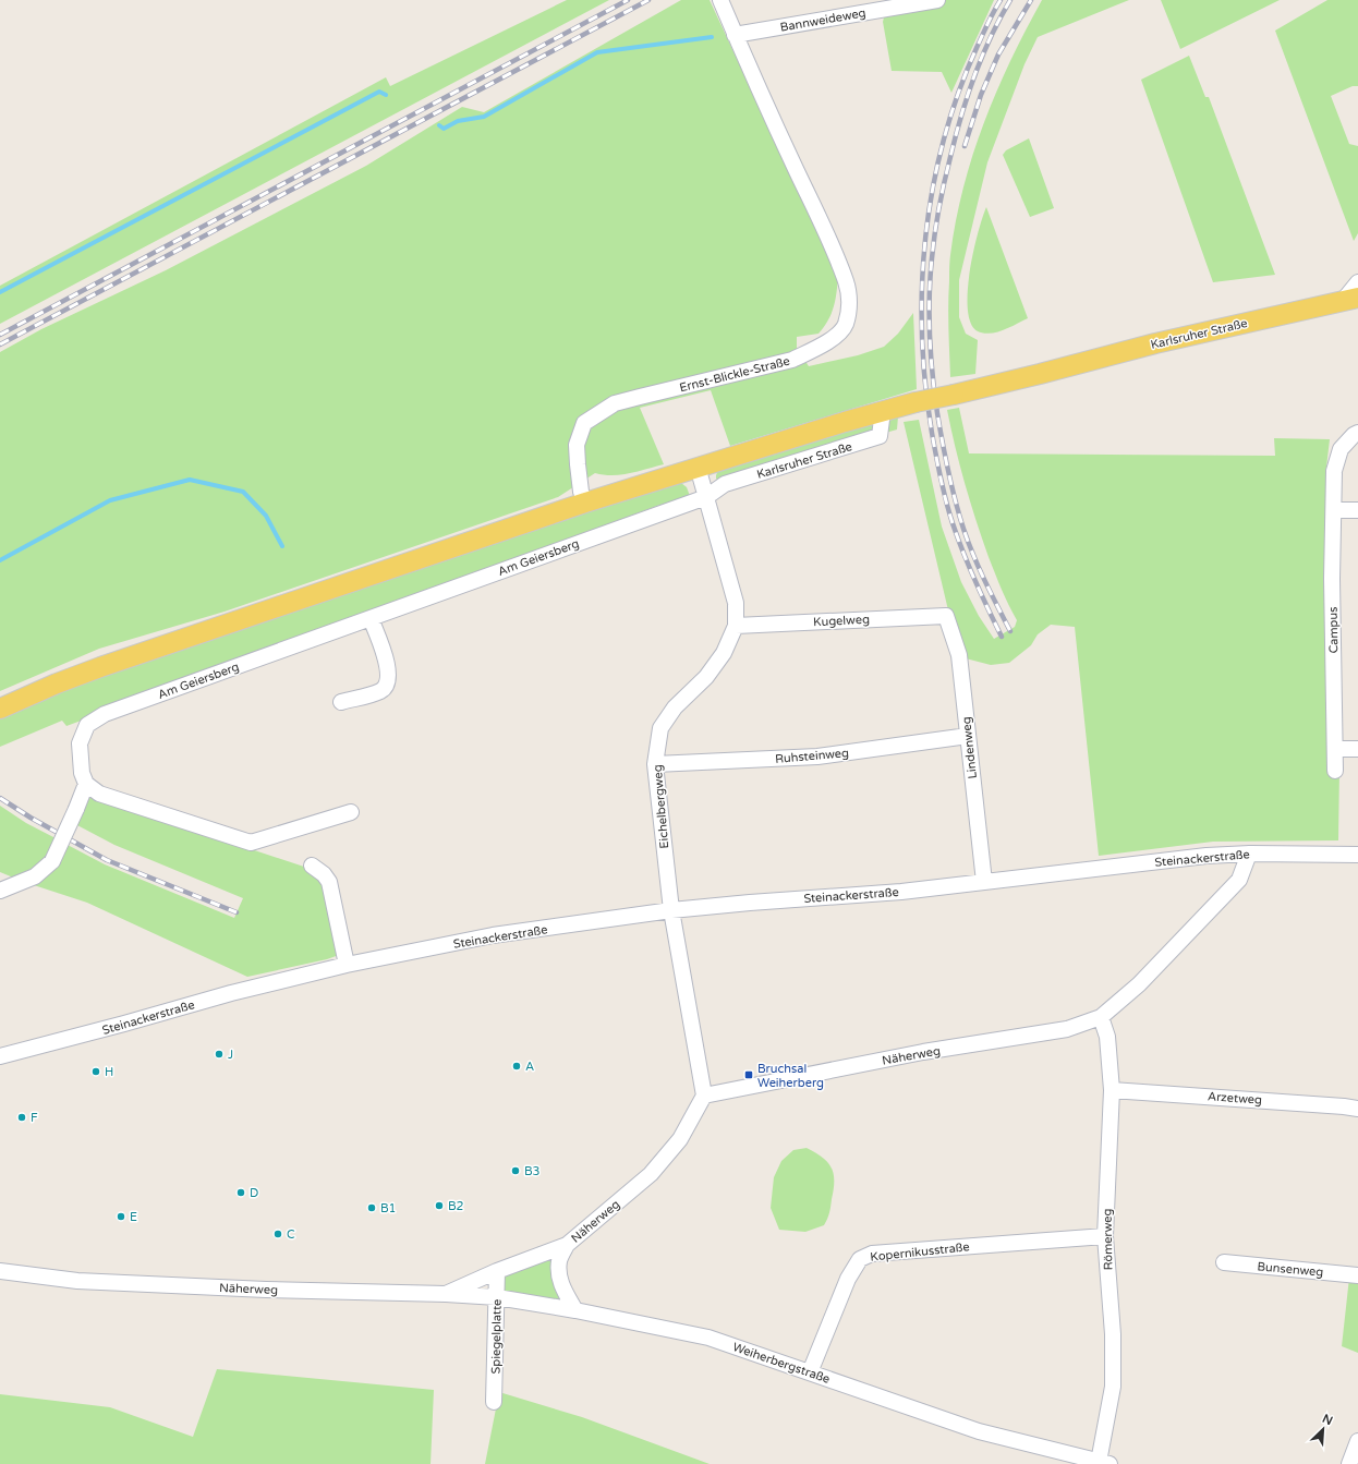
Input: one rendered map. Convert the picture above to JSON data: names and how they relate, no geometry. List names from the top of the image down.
{
  "streets": {
    "main road": ["Karlsruher Straße"],
    "street": [
      "Bannweideweg",
      "Ernst-Blickle-Straße",
      "Am Geiersberg",
      "Kugelweg",
      "Campus",
      "Lindenweg",
      "Ruhsteinweg",
      "Eichelbergweg",
      "Steinackerstraße",
      "Näherweg",
      "Arzetweg",
      "Römerweg",
      "Kopernikusstraße",
      "Bunsenweg",
      "Spiegelplatte",
      "Weiherbergstraße"
    ]
  },
  "crossings": [
    ["Bannweideweg", "Ernst-Blickle-Straße"],
    ["Karlsruher Straße", "Ernst-Blickle-Straße"],
    ["Karlsruher Straße", "Am Geiersberg"],
    ["Karlsruher Straße", "Eichelbergweg"],
    ["Am Geiersberg", "Eichelbergweg"],
    ["Kugelweg", "Lindenweg"],
    ["Kugelweg", "Eichelbergweg"],
    ["Lindenweg", "Ruhsteinweg"],
    ["Lindenweg", "Steinackerstraße"],
    ["Ruhsteinweg", "Eichelbergweg"],
    ["Eichelbergweg", "Steinackerstraße"],
    ["Eichelbergweg", "Näherweg"],
    ["Steinackerstraße", "Näherweg"],
    ["Näherweg", "Römerweg"],
    ["Näherweg", "Spiegelplatte"],
    ["Näherweg", "Weiherbergstraße"],
    ["Arzetweg", "Römerweg"],
    ["Römerweg", "Kopernikusstraße"],
    ["Römerweg", "Weiherbergstraße"],
    ["Kopernikusstraße", "Weiherbergstraße"],
    ["Spiegelplatte", "Weiherbergstraße"]
  ],
  "places": {
    "other": [
      "J",
      "A",
      "H",
      "F",
      "B3",
      "D",
      "B2",
      "B1",
      "E",
      "C"
    ],
    "transit": ["Bruchsal Weiherberg"]
  },
  "north": "top right"
}
